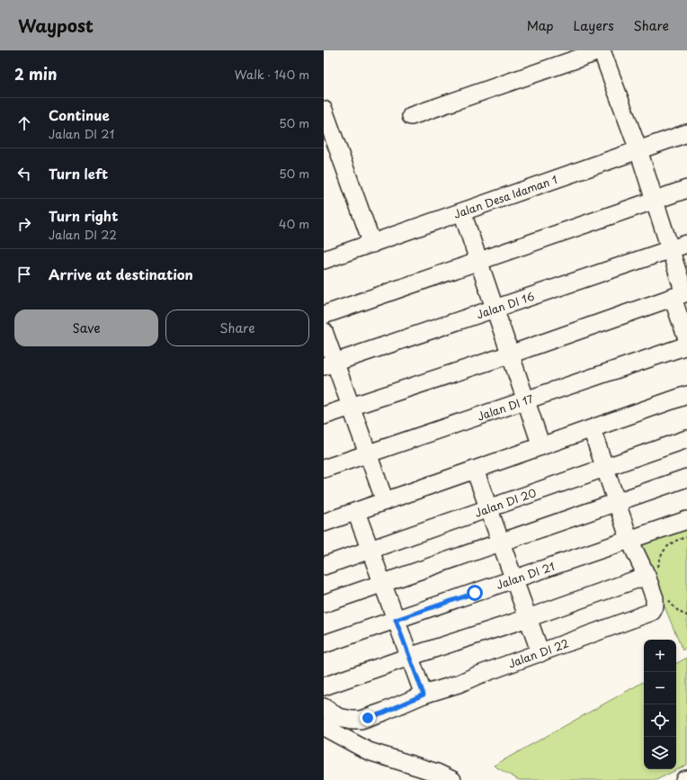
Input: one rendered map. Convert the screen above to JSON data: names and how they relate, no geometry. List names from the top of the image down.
{
  "streets": {
    "street": [
      "Jalan Desa Idaman 1",
      "Jalan DI 16",
      "Jalan DI 17",
      "Jalan DI 20",
      "Jalan DI 21",
      "Jalan DI 22"
    ]
  },
  "crossings": [
    ["Jalan DI 20", "Jalan DI 22"],
    ["Jalan DI 21", "Jalan DI 22"]
  ],
  "page": {
    "header": "Waypost",
    "nav": ["Map", "Layers", "Share"],
    "heading": ["2 min", "Walk · 140 m"],
    "list": [
      ["Continue", "Jalan DI 21", "50 m"],
      ["Turn left", "50 m"],
      ["Turn right", "Jalan DI 22", "40 m"],
      "Arrive at destination"
    ],
    "buttons": ["Save", "Share"],
    "map_buttons": ["+", "−"]
  }
}
